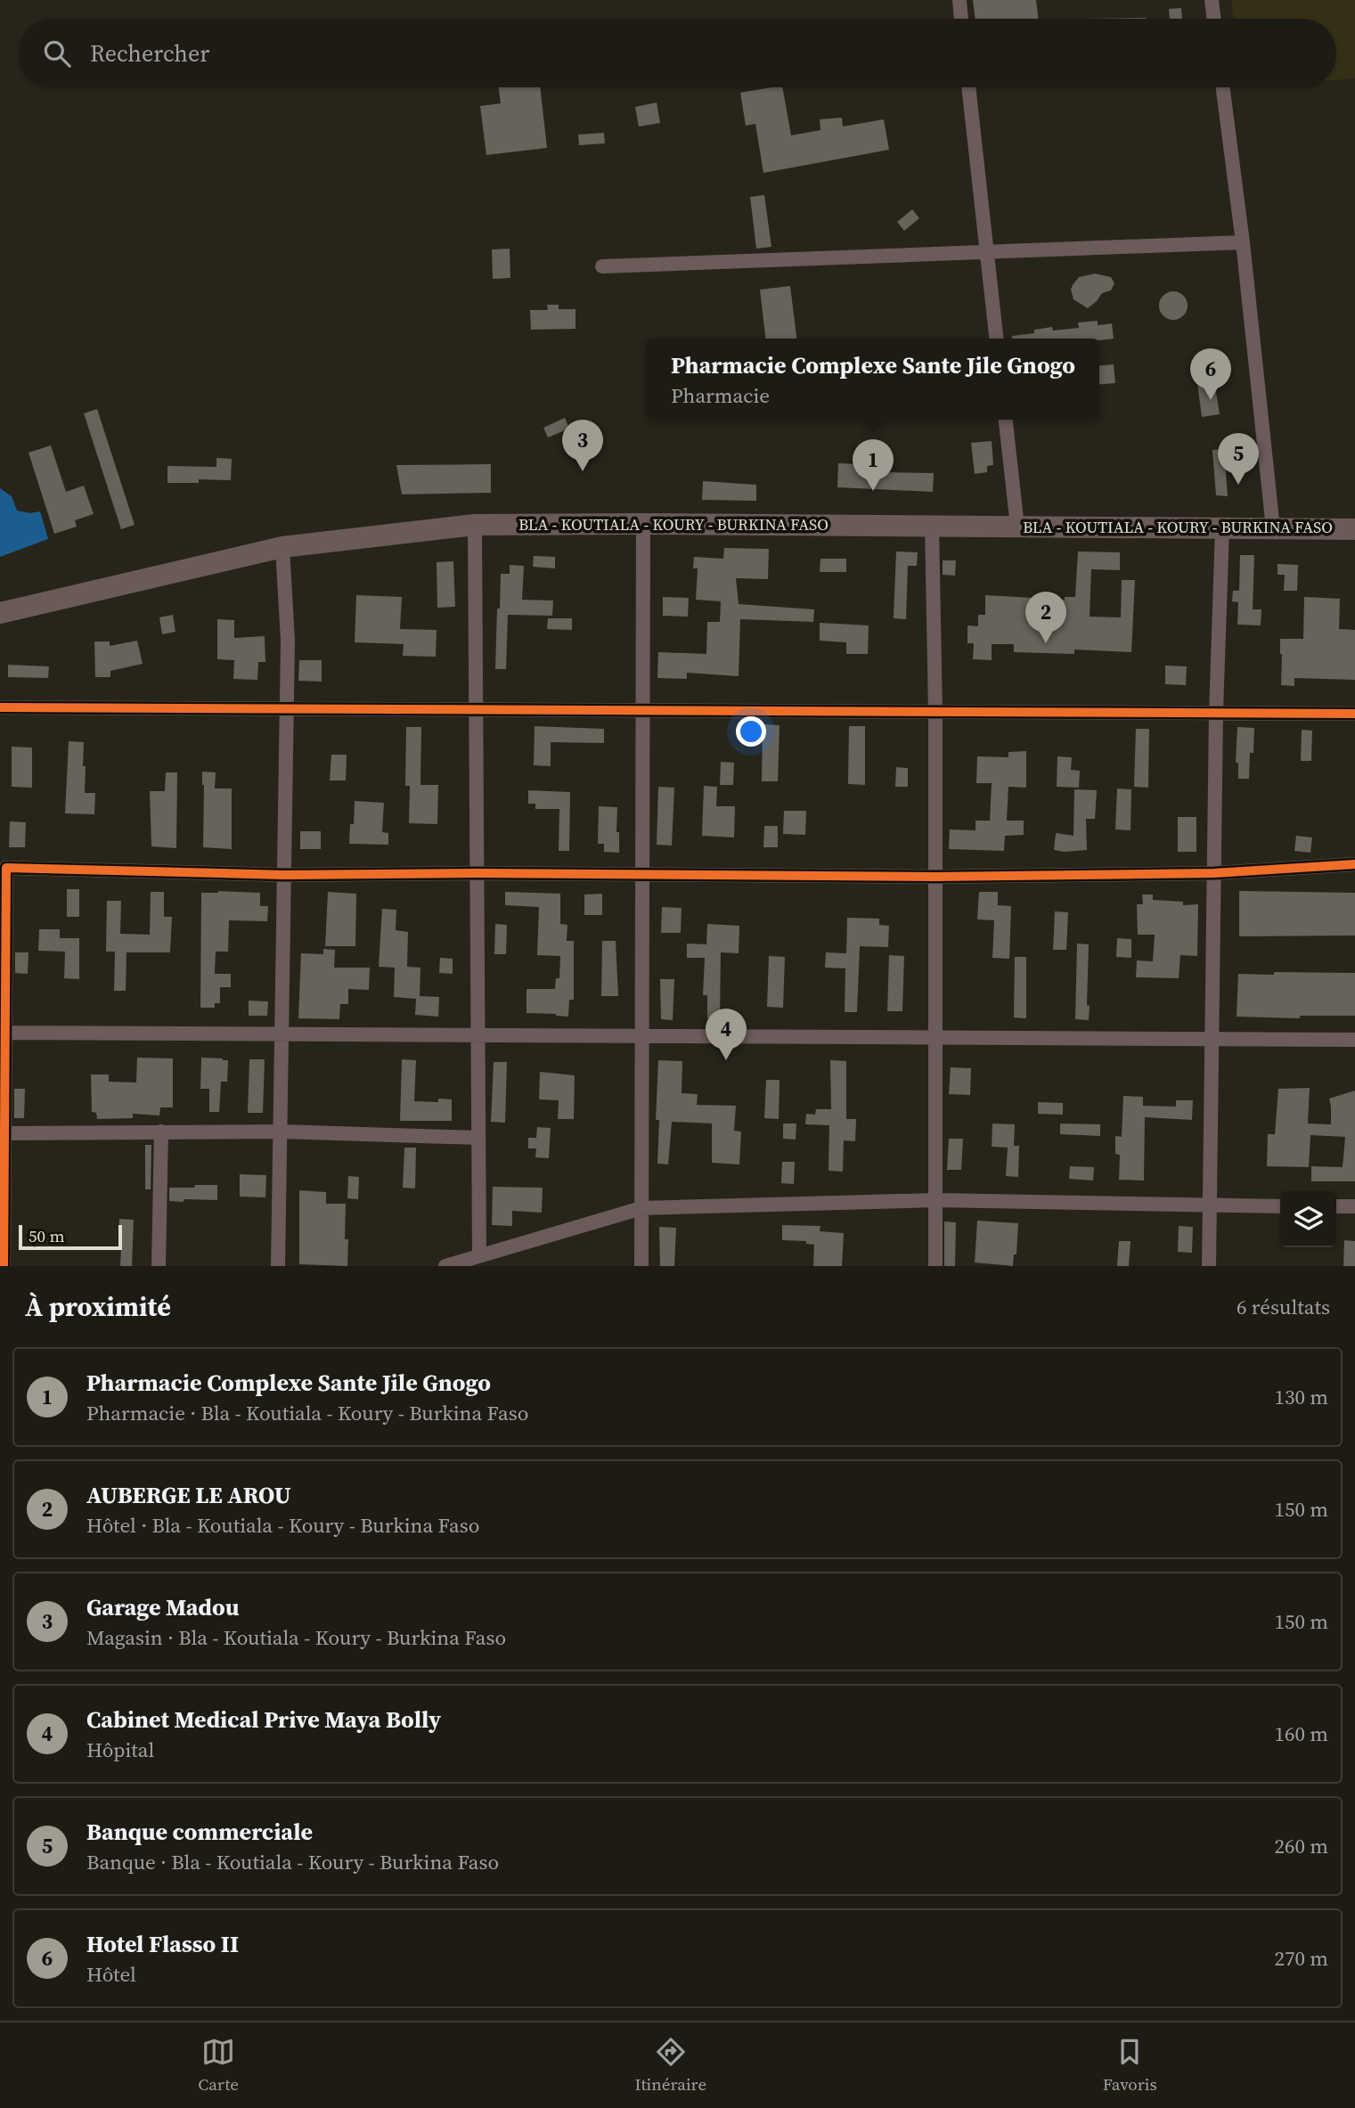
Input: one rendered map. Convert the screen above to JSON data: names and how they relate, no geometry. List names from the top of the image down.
{
  "streets": {
    "main road": ["BLA - KOUTIALA - KOURY - BURKINA FASO"]
  },
  "scale_bar": "50 m",
  "page": {
    "search": "Rechercher",
    "popup": ["Pharmacie Complexe Sante Jile Gnogo", "Pharmacie"],
    "pins": [
      "6",
      "3",
      "5",
      "1",
      "2",
      "4"
    ],
    "scale": "50 m",
    "heading": ["À proximité", "6 résultats"],
    "list": [
      {
        "mark": "1",
        "name": "Pharmacie Complexe Sante Jile Gnogo",
        "note": "Pharmacie · Bla - Koutiala - Koury - Burkina Faso",
        "value": "130 m"
      },
      {
        "mark": "2",
        "name": "AUBERGE LE AROU",
        "note": "Hôtel · Bla - Koutiala - Koury - Burkina Faso",
        "value": "150 m"
      },
      {
        "mark": "3",
        "name": "Garage Madou",
        "note": "Magasin · Bla - Koutiala - Koury - Burkina Faso",
        "value": "150 m"
      },
      {
        "mark": "4",
        "name": "Cabinet Medical Prive Maya Bolly",
        "note": "Hôpital",
        "value": "160 m"
      },
      {
        "mark": "5",
        "name": "Banque commerciale",
        "note": "Banque · Bla - Koutiala - Koury - Burkina Faso",
        "value": "260 m"
      },
      {
        "mark": "6",
        "name": "Hotel Flasso II",
        "note": "Hôtel",
        "value": "270 m"
      }
    ],
    "nav": ["Carte", "Itinéraire", "Favoris"]
  }
}
